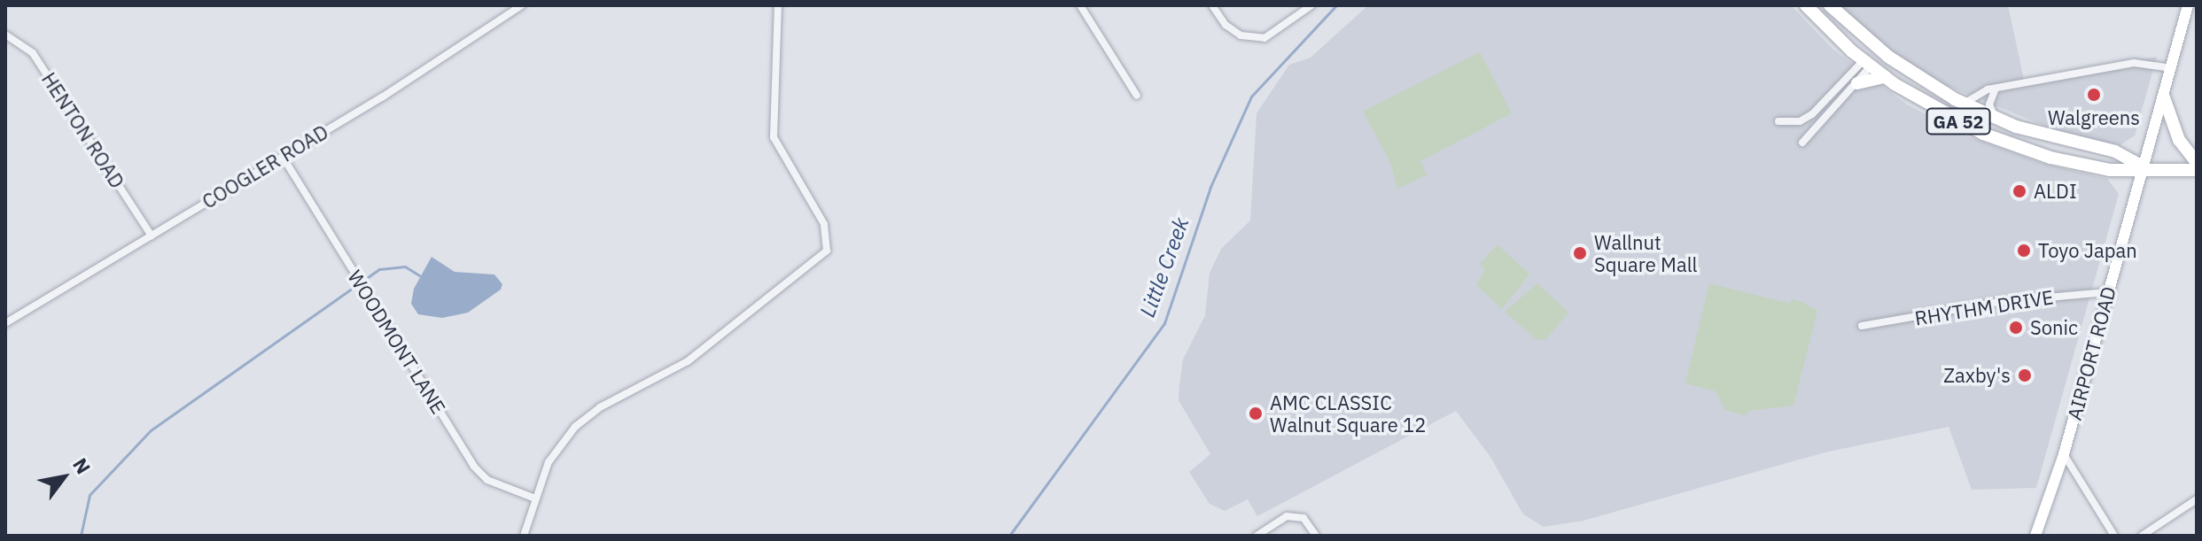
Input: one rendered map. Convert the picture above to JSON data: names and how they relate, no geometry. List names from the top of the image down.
{
  "streets": {
    "main road": ["GA 52"],
    "street": [
      "HENTON ROAD",
      "COOGLER ROAD",
      "RHYTHM DRIVE",
      "WOODMONT LANE",
      "AIRPORT ROAD"
    ]
  },
  "crossings": [
    ["GA 52", "AIRPORT ROAD"],
    ["HENTON ROAD", "COOGLER ROAD"],
    ["COOGLER ROAD", "WOODMONT LANE"],
    ["RHYTHM DRIVE", "AIRPORT ROAD"]
  ],
  "water": ["Little Creek"],
  "places": [
    "Walgreens",
    "ALDI",
    "Toyo Japan",
    "Wallnut Square Mall",
    "Sonic",
    "Zaxby's",
    "AMC CLASSIC Walnut Square 12"
  ],
  "north": "top right"
}
